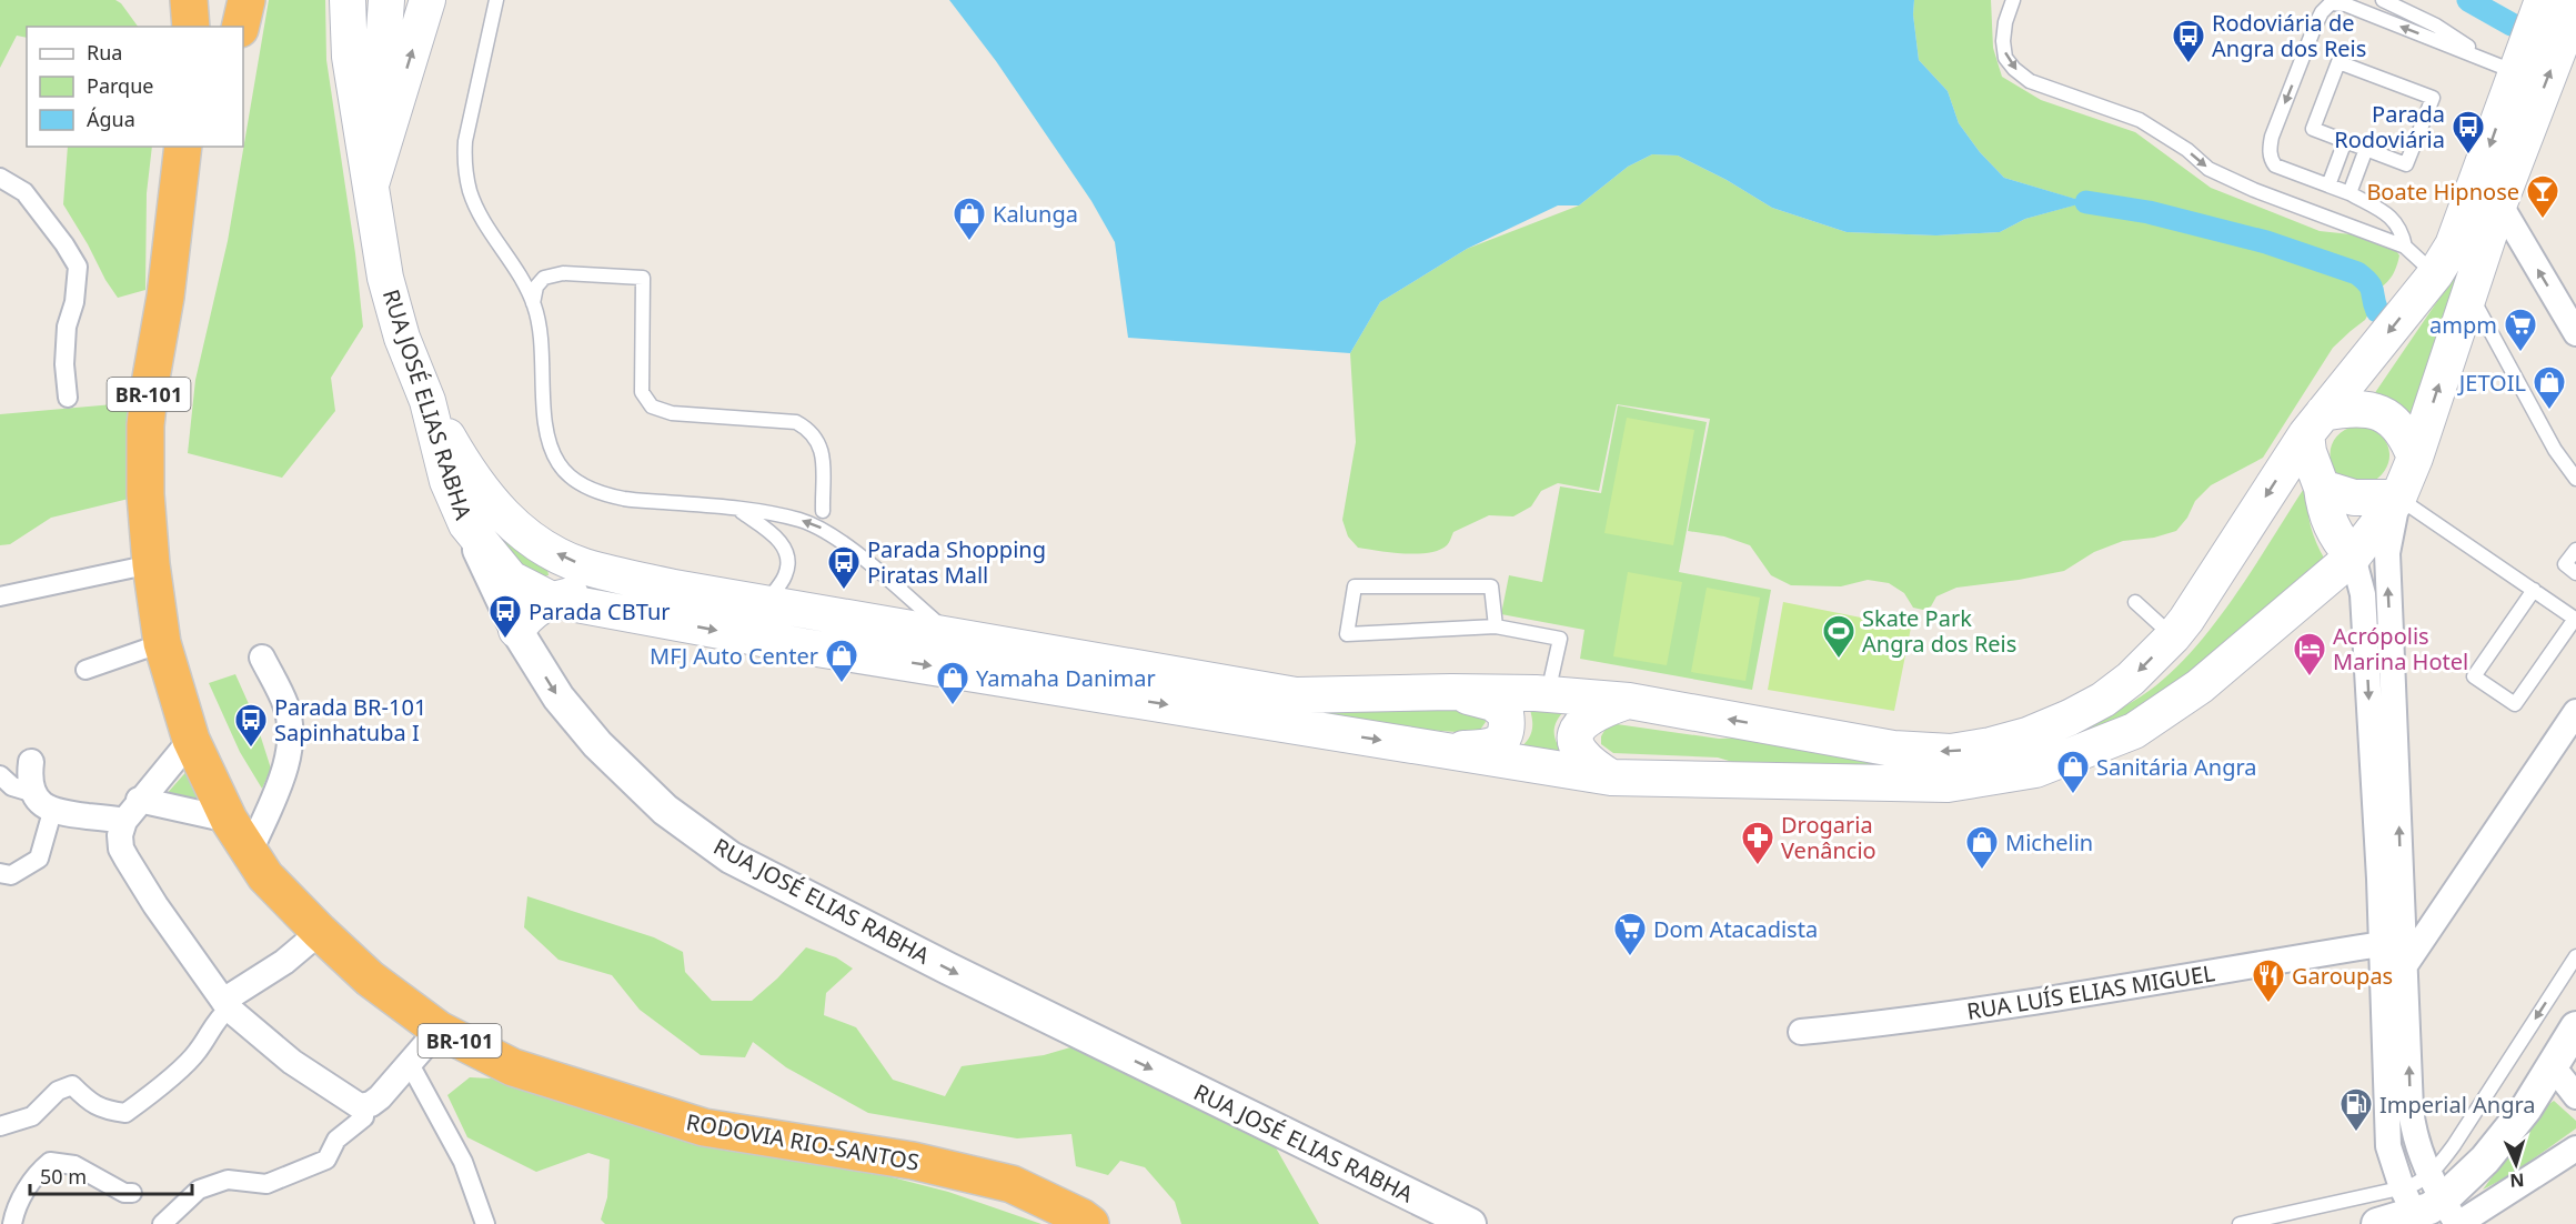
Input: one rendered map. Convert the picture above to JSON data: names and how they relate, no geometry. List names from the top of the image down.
{
  "streets": {
    "highway": ["BR-101", "RODOVIA RIO-SANTOS"],
    "main road": ["RUA JOSÉ ELIAS RABHA"],
    "street": ["RUA LUÍS ELIAS MIGUEL"]
  },
  "places": {
    "bus stop": [
      "Rodoviária de Angra dos Reis",
      "Parada Rodoviária",
      "Parada Shopping Piratas Mall",
      "Parada CBTur",
      "Parada BR-101 Sapinhatuba I"
    ],
    "bar": ["Boate Hipnose"],
    "shop": [
      "Kalunga",
      "JETOIL",
      "MFJ Auto Center",
      "Yamaha Danimar",
      "Sanitária Angra",
      "Michelin"
    ],
    "supermarket": ["ampm", "Dom Atacadista"],
    "sports": ["Skate Park Angra dos Reis"],
    "hotel": ["Acrópolis Marina Hotel"],
    "pharmacy": ["Drogaria Venâncio"],
    "restaurant": ["Garoupas"],
    "fuel station": ["Imperial Angra"]
  },
  "legend": ["Rua", "Parque", "Água"],
  "scale_bar": "50 m",
  "north": "bottom"
}
